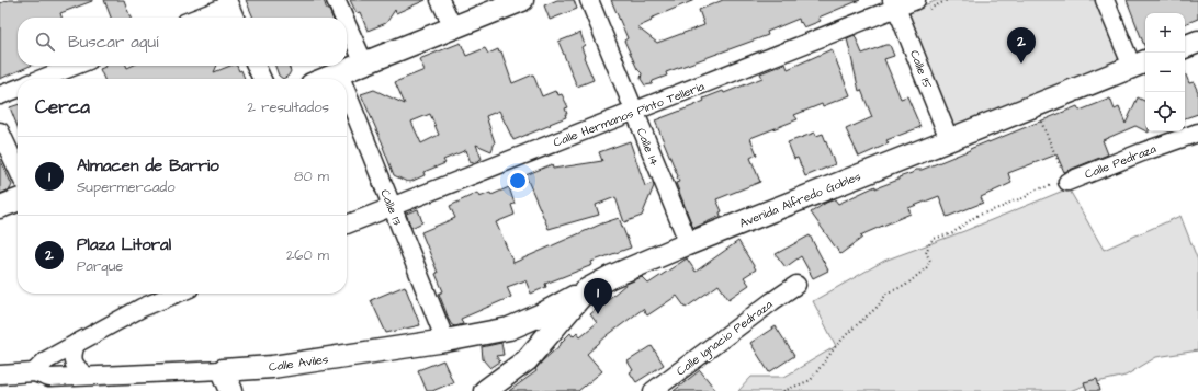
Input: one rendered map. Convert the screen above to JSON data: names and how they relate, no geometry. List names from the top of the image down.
{
  "streets": {
    "main road": ["Avenida Alfredo Gobles", "Calle Aviles"],
    "street": [
      "Calle 15",
      "Calle Hermanos Pinto Tellería",
      "Calle 14",
      "Calle Pedraza",
      "Calle 13",
      "Calle Ignacio Pedraza"
    ]
  },
  "crossings": [
    ["Calle 15", "Calle Hermanos Pinto Tellería"],
    ["Calle 15", "Avenida Alfredo Gobles"],
    ["Calle Hermanos Pinto Tellería", "Calle 14"],
    ["Calle Hermanos Pinto Tellería", "Calle 13"],
    ["Calle 14", "Avenida Alfredo Gobles"],
    ["Avenida Alfredo Gobles", "Calle Aviles"],
    ["Calle 13", "Calle Aviles"]
  ],
  "page": {
    "map_buttons": ["+", "−"],
    "search": "Buscar aquí",
    "pins": ["2", "1"],
    "heading": ["Cerca", "2 resultados"],
    "list": [
      {
        "mark": "1",
        "name": "Almacen de Barrio",
        "note": "Supermercado",
        "value": "80 m"
      },
      {
        "mark": "2",
        "name": "Plaza Litoral",
        "note": "Parque",
        "value": "260 m"
      }
    ]
  }
}
